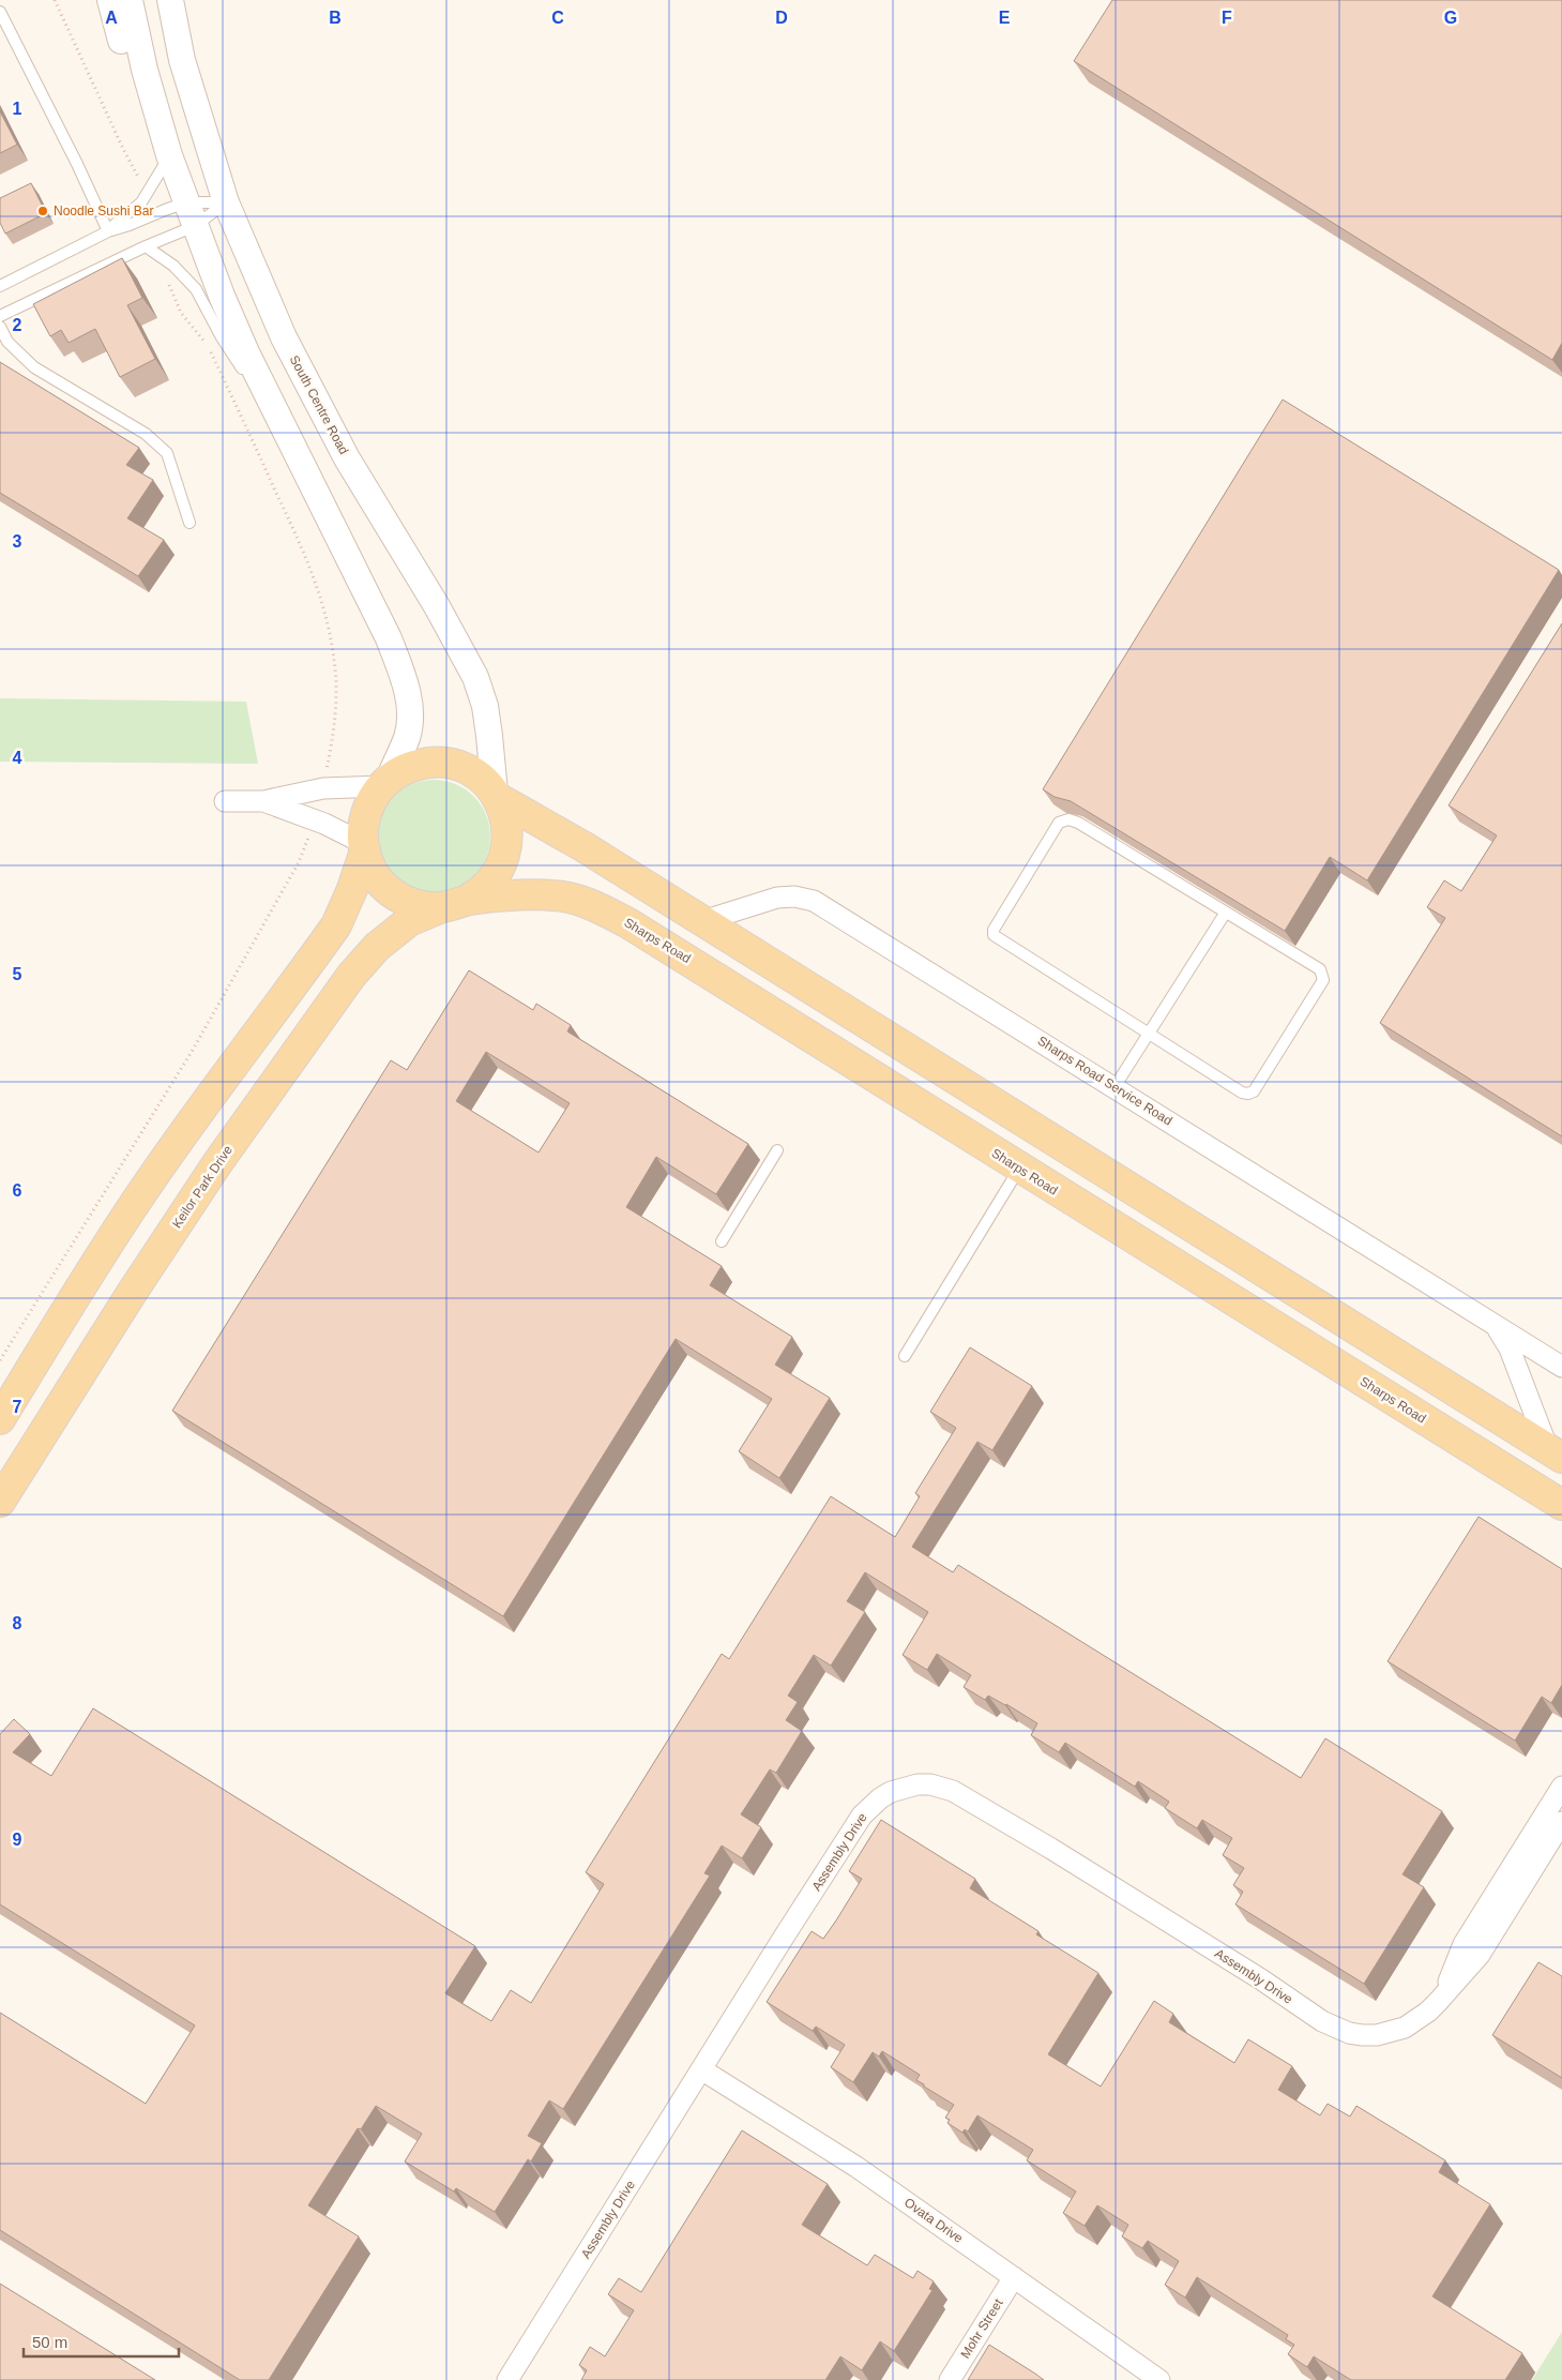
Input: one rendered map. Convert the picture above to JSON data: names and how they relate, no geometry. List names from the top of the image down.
{
  "streets": {
    "main road": ["Sharps Road", "Keilor Park Drive"],
    "street": [
      "South Centre Road",
      "Sharps Road Service Road",
      "Assembly Drive",
      "Ovata Drive",
      "Mohr Street"
    ]
  },
  "crossings": [
    ["South Centre Road", "Sharps Road"],
    ["South Centre Road", "Keilor Park Drive"],
    ["Sharps Road", "Keilor Park Drive"],
    ["Assembly Drive", "Ovata Drive"],
    ["Ovata Drive", "Mohr Street"]
  ],
  "places": ["Noodle Sushi Bar"],
  "scale_bar": "50 m",
  "grid": {
    "columns": [
      "A",
      "B",
      "C",
      "D",
      "E",
      "F",
      "G"
    ],
    "rows": [
      "1",
      "2",
      "3",
      "4",
      "5",
      "6",
      "7",
      "8",
      "9"
    ]
  }
}
